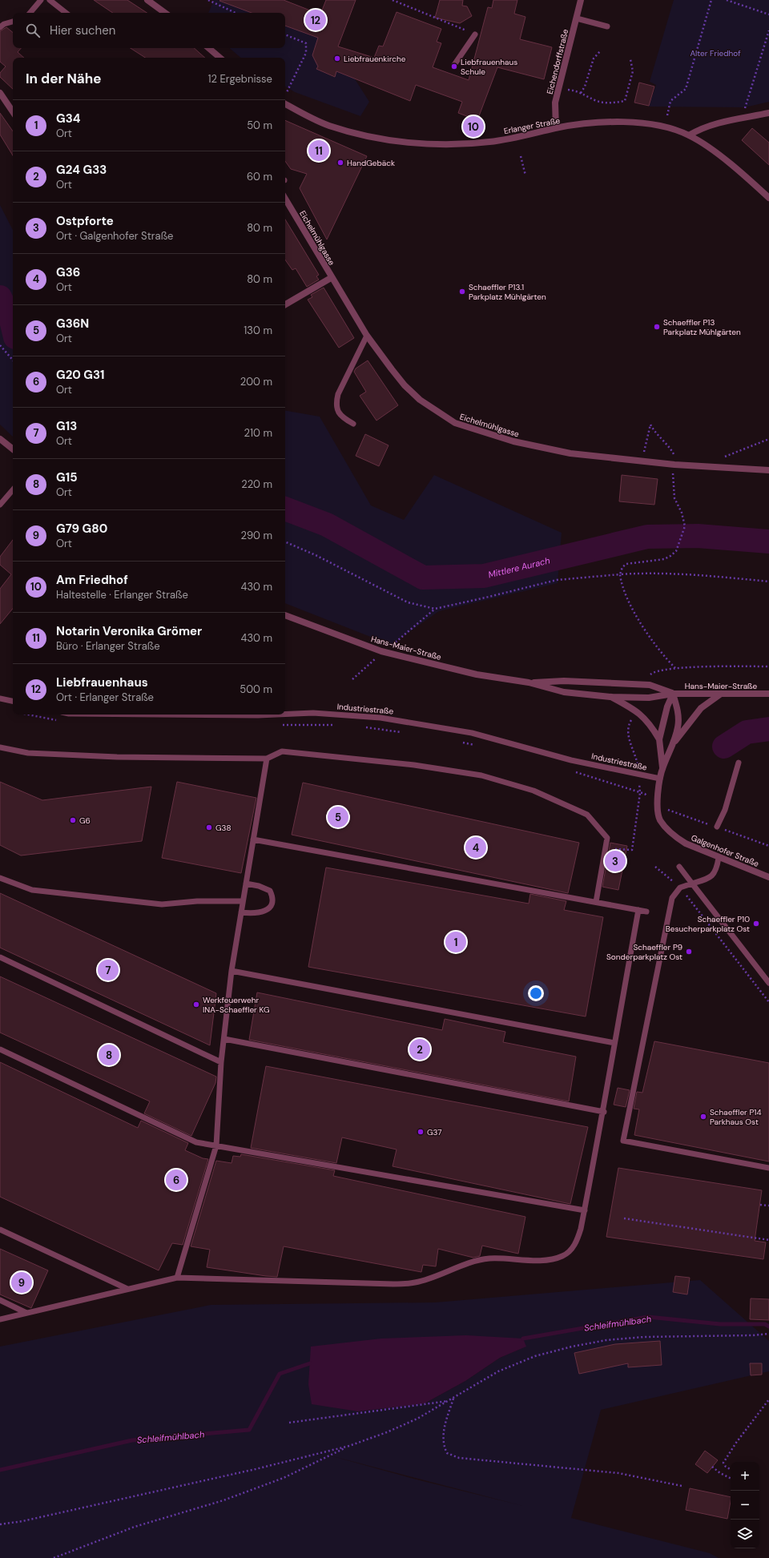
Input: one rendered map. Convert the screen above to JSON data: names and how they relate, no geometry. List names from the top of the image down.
{
  "streets": {
    "street": [
      "Eichendorffstraße",
      "Erlanger Straße",
      "Eichelmühlgasse",
      "Hans-Maier-Straße",
      "Galgenhofer Straße"
    ],
    "lane": ["Industriestraße"]
  },
  "crossings": [
    ["Eichendorffstraße", "Erlanger Straße"],
    ["Hans-Maier-Straße", "Galgenhofer Straße"],
    ["Industriestraße", "Galgenhofer Straße"]
  ],
  "water": ["Mittlere Aurach", "Schleifmühlbach"],
  "parks": ["Alter Friedhof"],
  "places": [
    "Liebfrauenkirche",
    "Liebfrauenhaus Schule",
    "HandGebäck",
    "Schaeffler P13.1 Parkplatz Mühlgärten",
    "Schaeffler P13 Parkplatz Mühlgärten",
    "G6",
    "G38",
    "Schaeffler P10 Besucherparkplatz Ost",
    "Schaeffler P9 Sonderparkplatz Ost",
    "Werkfeuerwehr INA-Schaeffler KG",
    "Schaeffler P14 Parkhaus Ost",
    "G37"
  ],
  "page": {
    "pins": [
      "12",
      "10",
      "11",
      "5",
      "4",
      "3",
      "1",
      "7",
      "2",
      "8",
      "6",
      "9"
    ],
    "search": "Hier suchen",
    "heading": ["In der Nähe", "12 Ergebnisse"],
    "list": [
      {
        "mark": "1",
        "name": "G34",
        "note": "Ort",
        "value": "50 m"
      },
      {
        "mark": "2",
        "name": "G24 G33",
        "note": "Ort",
        "value": "60 m"
      },
      {
        "mark": "3",
        "name": "Ostpforte",
        "note": "Ort · Galgenhofer Straße",
        "value": "80 m"
      },
      {
        "mark": "4",
        "name": "G36",
        "note": "Ort",
        "value": "80 m"
      },
      {
        "mark": "5",
        "name": "G36N",
        "note": "Ort",
        "value": "130 m"
      },
      {
        "mark": "6",
        "name": "G20 G31",
        "note": "Ort",
        "value": "200 m"
      },
      {
        "mark": "7",
        "name": "G13",
        "note": "Ort",
        "value": "210 m"
      },
      {
        "mark": "8",
        "name": "G15",
        "note": "Ort",
        "value": "220 m"
      },
      {
        "mark": "9",
        "name": "G79 G80",
        "note": "Ort",
        "value": "290 m"
      },
      {
        "mark": "10",
        "name": "Am Friedhof",
        "note": "Haltestelle · Erlanger Straße",
        "value": "430 m"
      },
      {
        "mark": "11",
        "name": "Notarin Veronika Grömer",
        "note": "Büro · Erlanger Straße",
        "value": "430 m"
      },
      {
        "mark": "12",
        "name": "Liebfrauenhaus",
        "note": "Ort · Erlanger Straße",
        "value": "500 m"
      }
    ],
    "map_buttons": ["+", "−"]
  }
}
